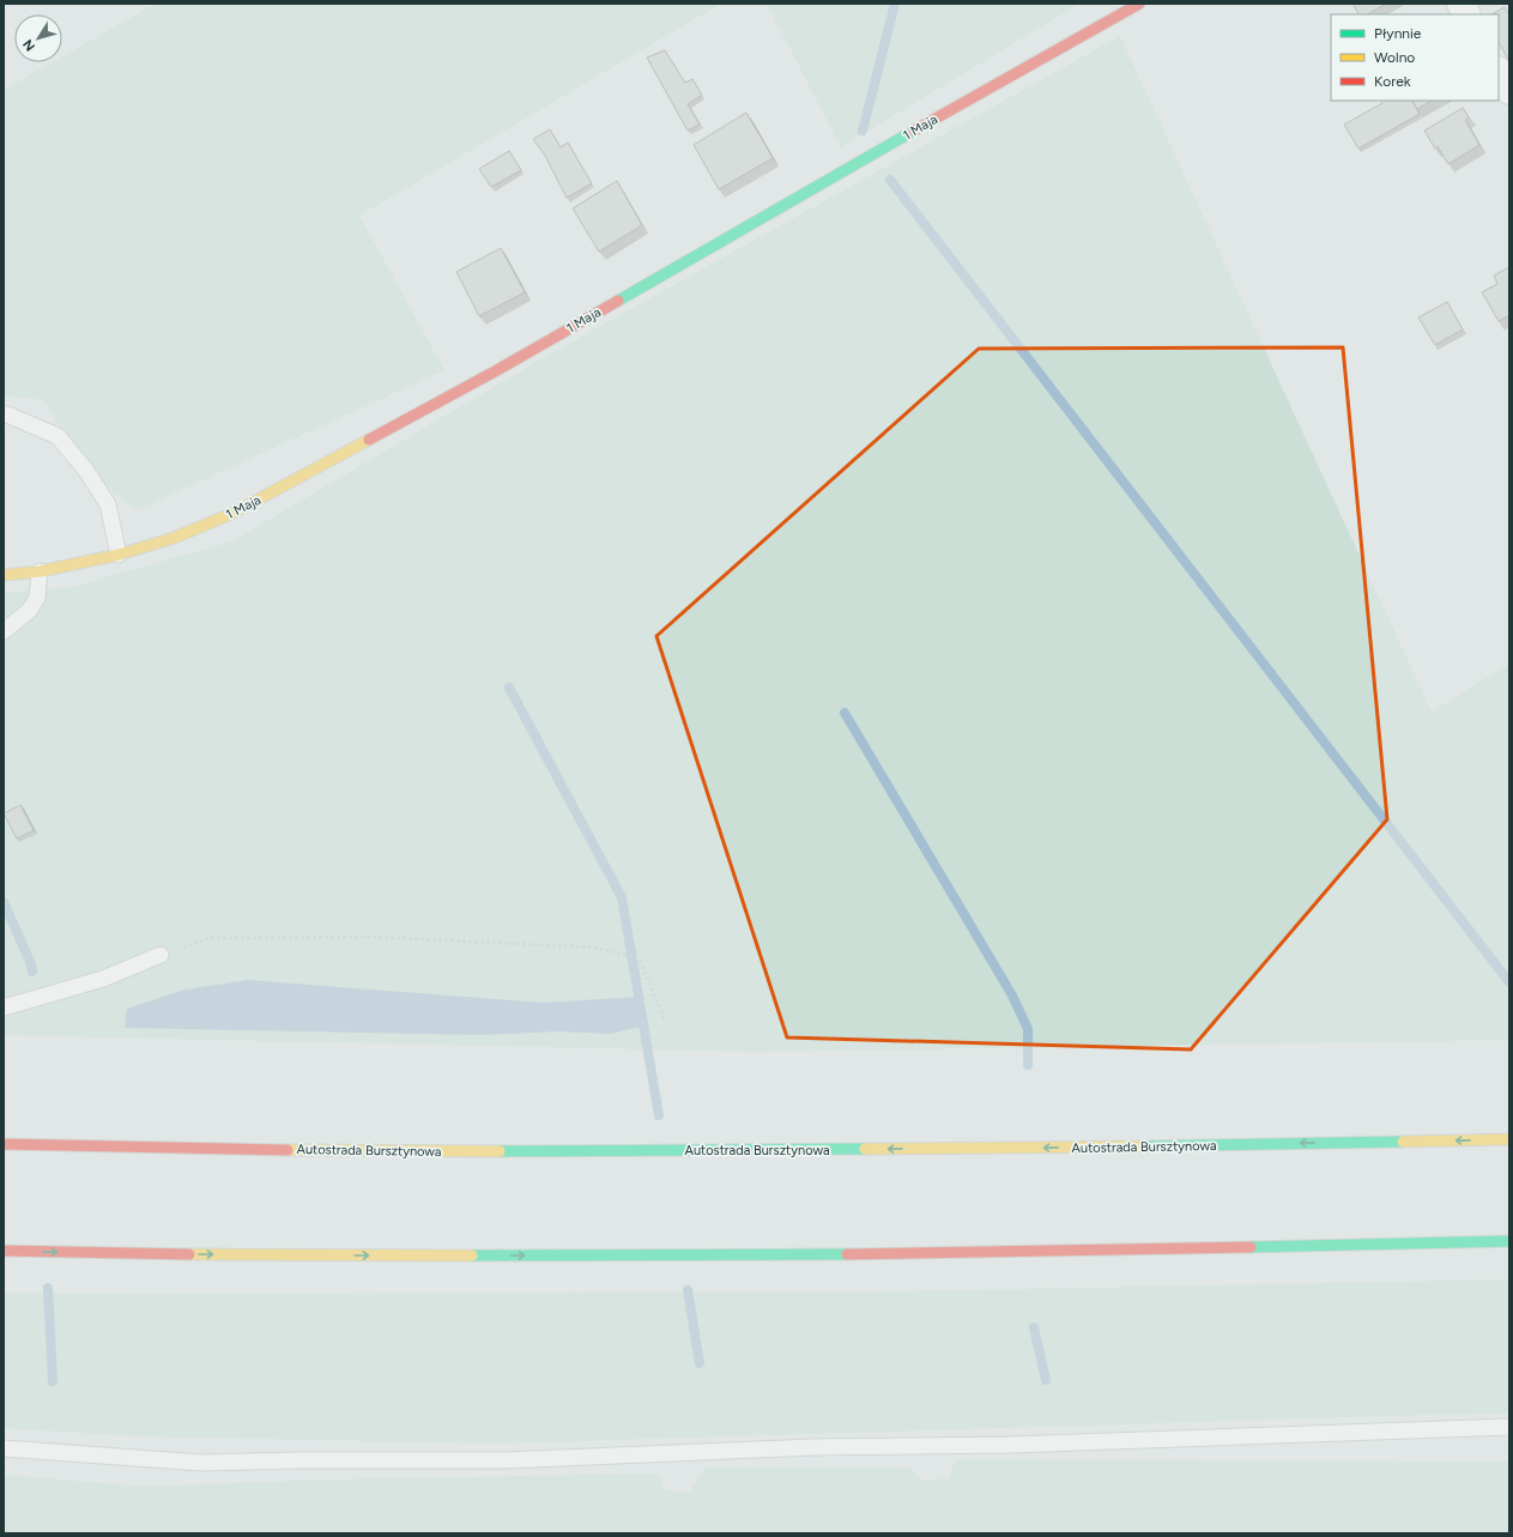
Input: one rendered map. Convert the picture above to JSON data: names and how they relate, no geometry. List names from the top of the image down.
{
  "streets": {
    "main road": ["1 Maja", "Autostrada Bursztynowa"]
  },
  "one_way": ["Autostrada Bursztynowa"],
  "legend": ["Płynnie", "Wolno", "Korek"],
  "north": "bottom left"
}
